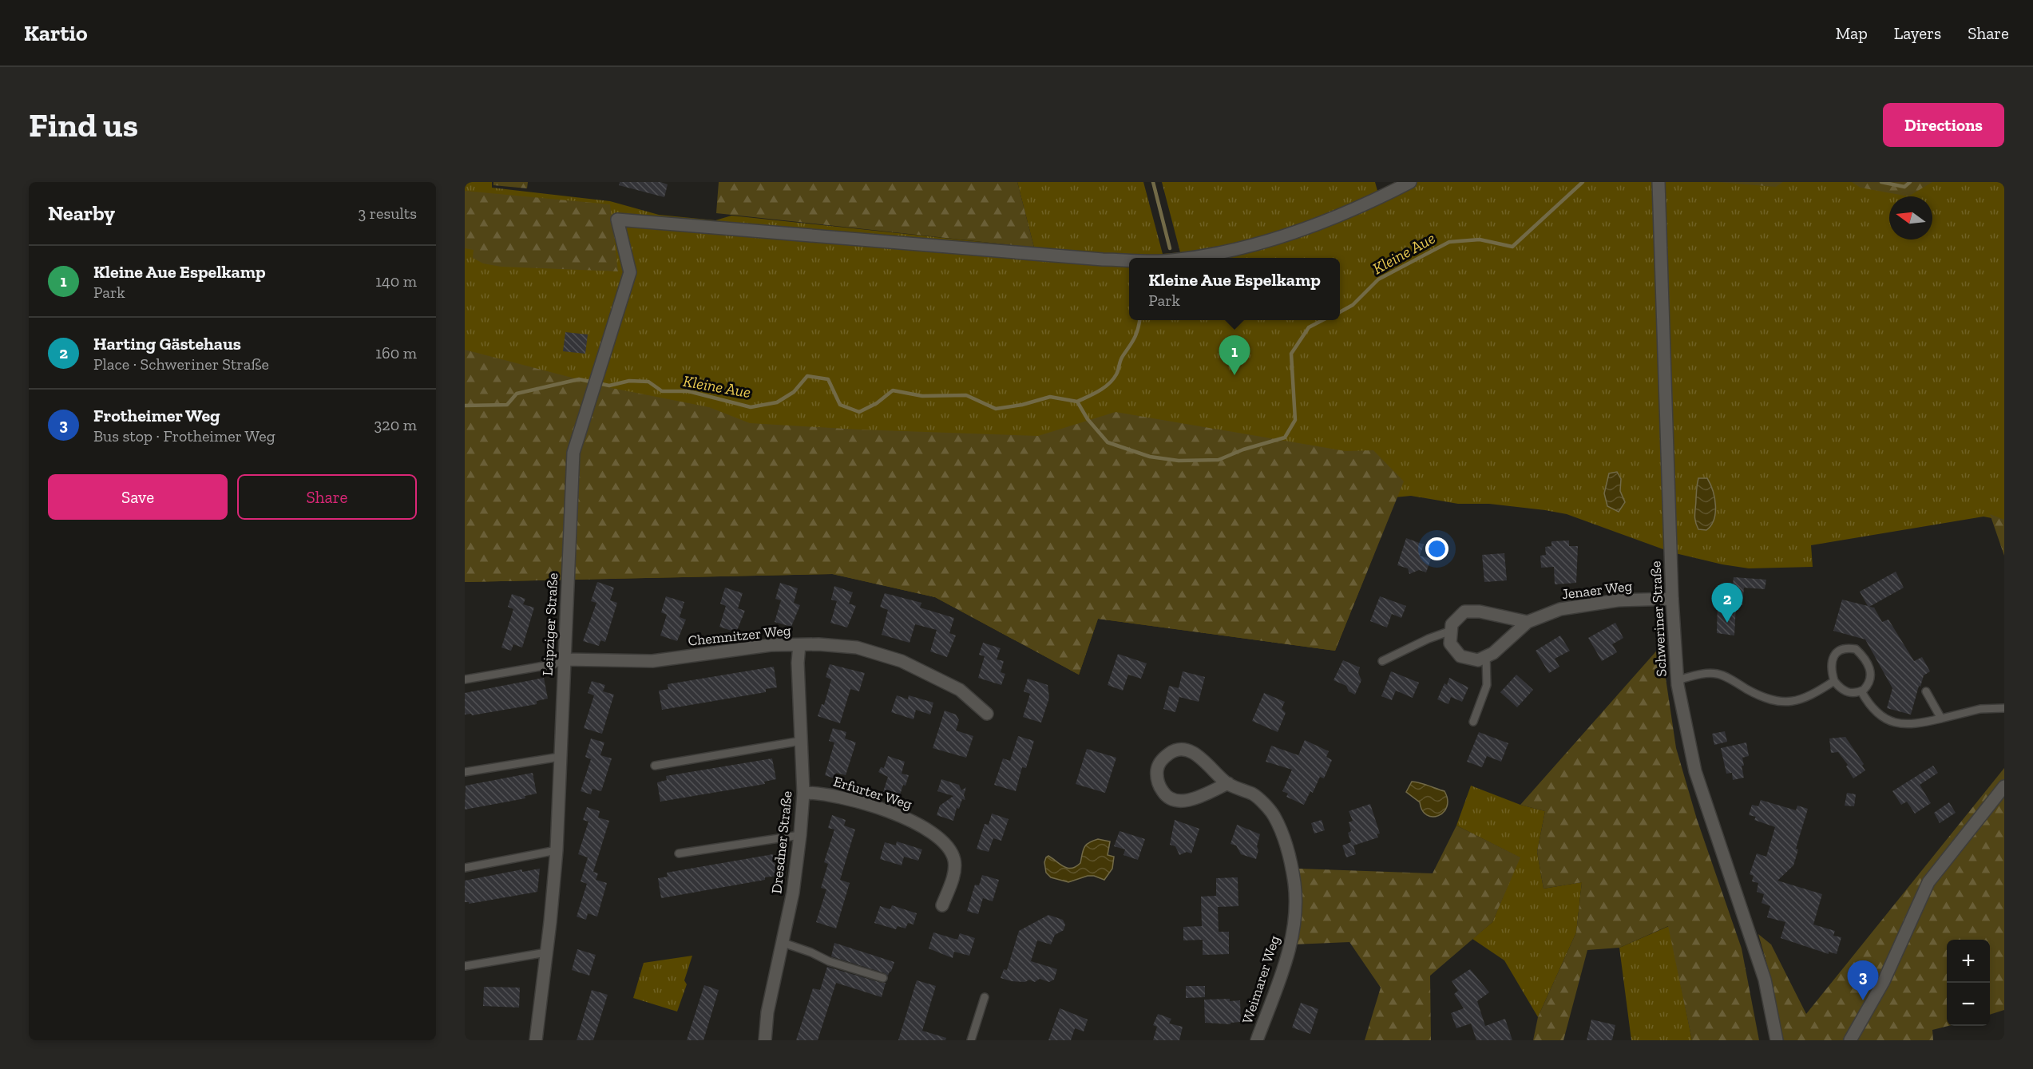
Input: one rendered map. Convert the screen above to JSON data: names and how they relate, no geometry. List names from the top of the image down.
{
  "streets": {
    "street": [
      "Jenaer Weg",
      "Schweriner Straße",
      "Leipziger Straße",
      "Chemnitzer Weg",
      "Erfurter Weg",
      "Dresdner Straße",
      "Weimarer Weg"
    ]
  },
  "crossings": [
    ["Jenaer Weg", "Schweriner Straße"],
    ["Leipziger Straße", "Chemnitzer Weg"],
    ["Chemnitzer Weg", "Dresdner Straße"],
    ["Erfurter Weg", "Dresdner Straße"]
  ],
  "water": ["Kleine Aue"],
  "north": "left",
  "page": {
    "header": "Kartio",
    "nav": ["Map", "Layers", "Share"],
    "buttons": [
      "Directions",
      ["Save", "Share"]
    ],
    "title": "Find us",
    "heading": ["Nearby", "3 results"],
    "list": [
      {
        "mark": "1",
        "name": "Kleine Aue Espelkamp",
        "note": "Park",
        "value": "140 m"
      },
      {
        "mark": "2",
        "name": "Harting Gästehaus",
        "note": "Place · Schweriner Straße",
        "value": "160 m"
      },
      {
        "mark": "3",
        "name": "Frotheimer Weg",
        "note": "Bus stop · Frotheimer Weg",
        "value": "320 m"
      }
    ],
    "popup": ["Kleine Aue Espelkamp", "Park"],
    "pins": ["1", "2", "3"],
    "map_buttons": ["+", "−"]
  }
}
